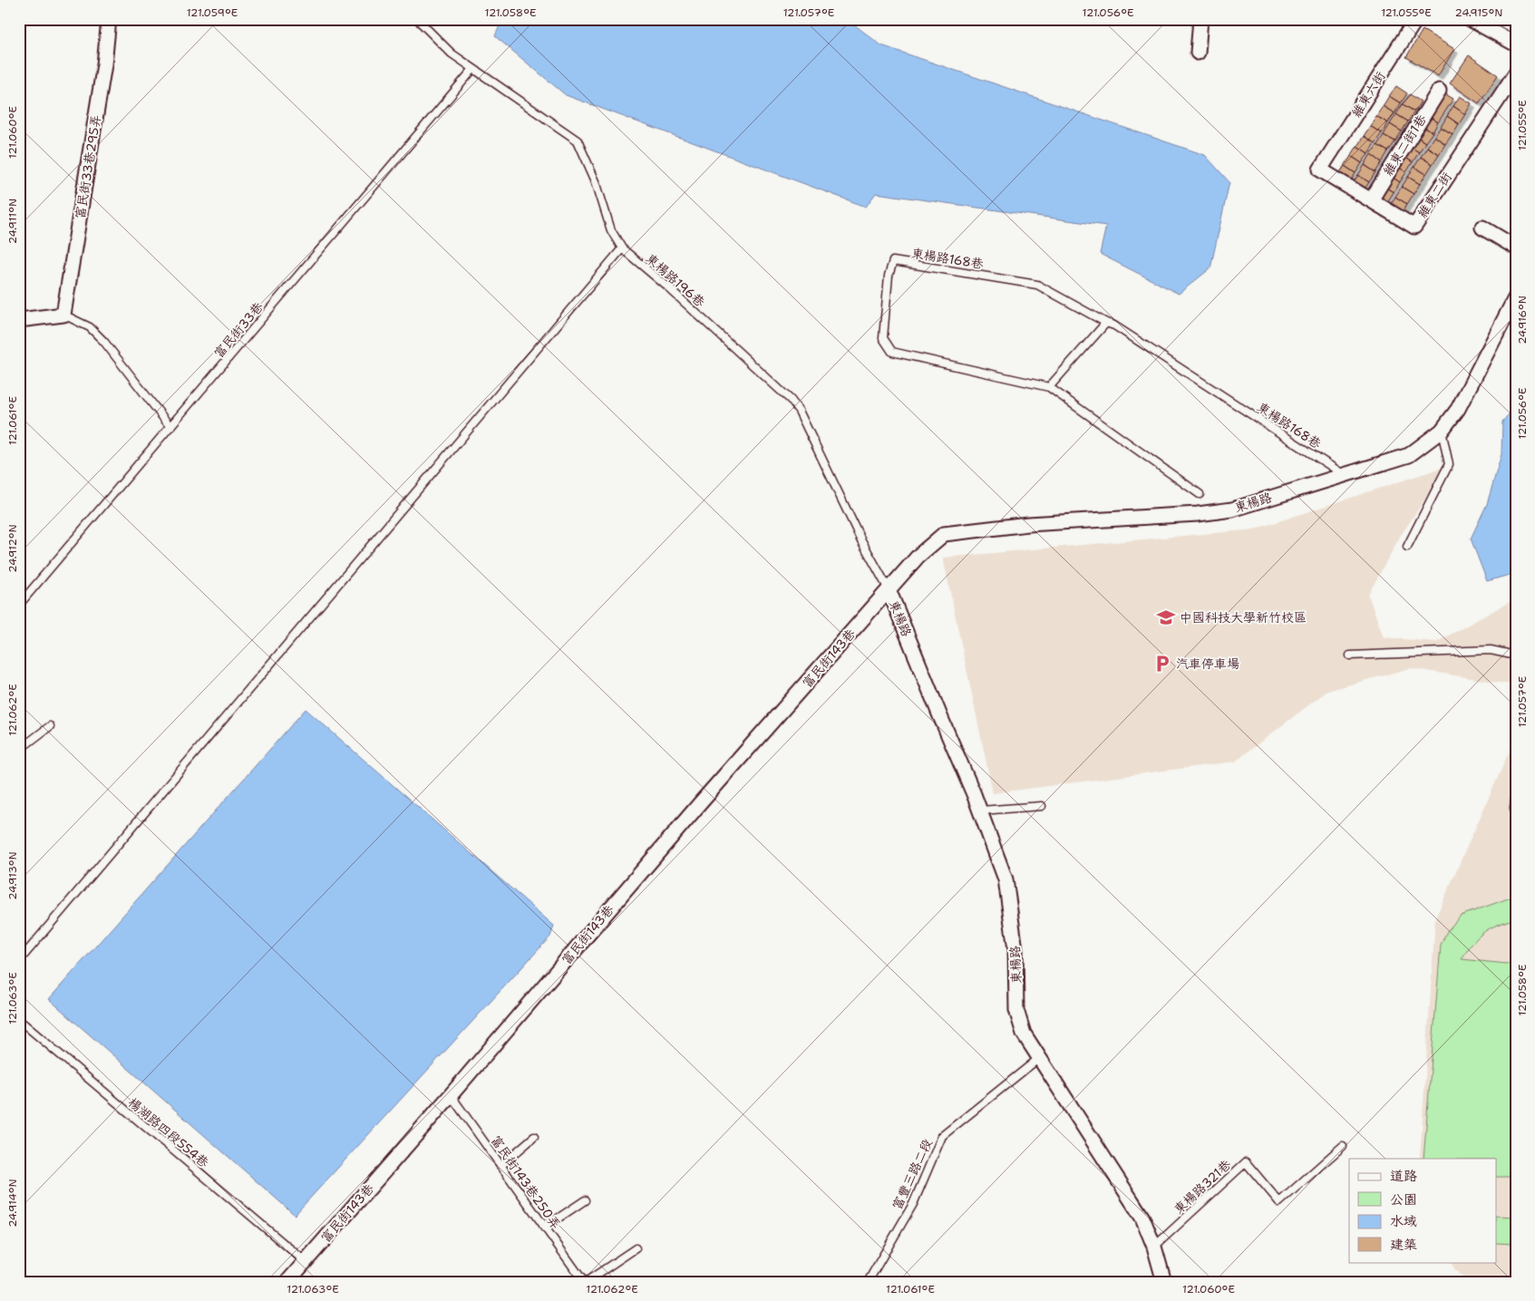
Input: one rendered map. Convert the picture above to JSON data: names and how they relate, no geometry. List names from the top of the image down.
{
  "streets": {
    "street": [
      "維東六街",
      "維東二街1巷",
      "富民街33巷295弄",
      "維東二街",
      "東楊路",
      "富民街143巷"
    ],
    "lane": [
      "東楊路168巷",
      "東楊路196巷",
      "富民街33巷",
      "楊湖路四段554巷",
      "富豐三路二段",
      "富民街143巷250弄",
      "東楊路321巷"
    ]
  },
  "crossings": [
    ["維東六街", "維東二街"],
    ["維東二街1巷", "維東二街"],
    ["東楊路168巷", "東楊路"],
    ["東楊路196巷", "富民街33巷"],
    ["東楊路196巷", "東楊路"],
    ["東楊路196巷", "富民街143巷"],
    ["東楊路", "富民街143巷"],
    ["東楊路", "富豐三路二段"],
    ["東楊路", "東楊路321巷"],
    ["富民街143巷", "楊湖路四段554巷"],
    ["富民街143巷", "富民街143巷250弄"]
  ],
  "places": {
    "school or university": ["中國科技大學新竹校區"],
    "parking": ["汽車停車場"]
  },
  "legend": [
    "道路",
    "公園",
    "水域",
    "建築"
  ],
  "coordinates": [
    "121.059°E",
    "121.058°E",
    "121.057°E",
    "121.056°E",
    "121.055°E",
    "24.915°N",
    "121.060°E",
    "24.911°N",
    "24.916°N",
    "121.061°E",
    "24.912°N",
    "121.062°E",
    "24.913°N",
    "121.063°E",
    "24.914°N"
  ]
}
